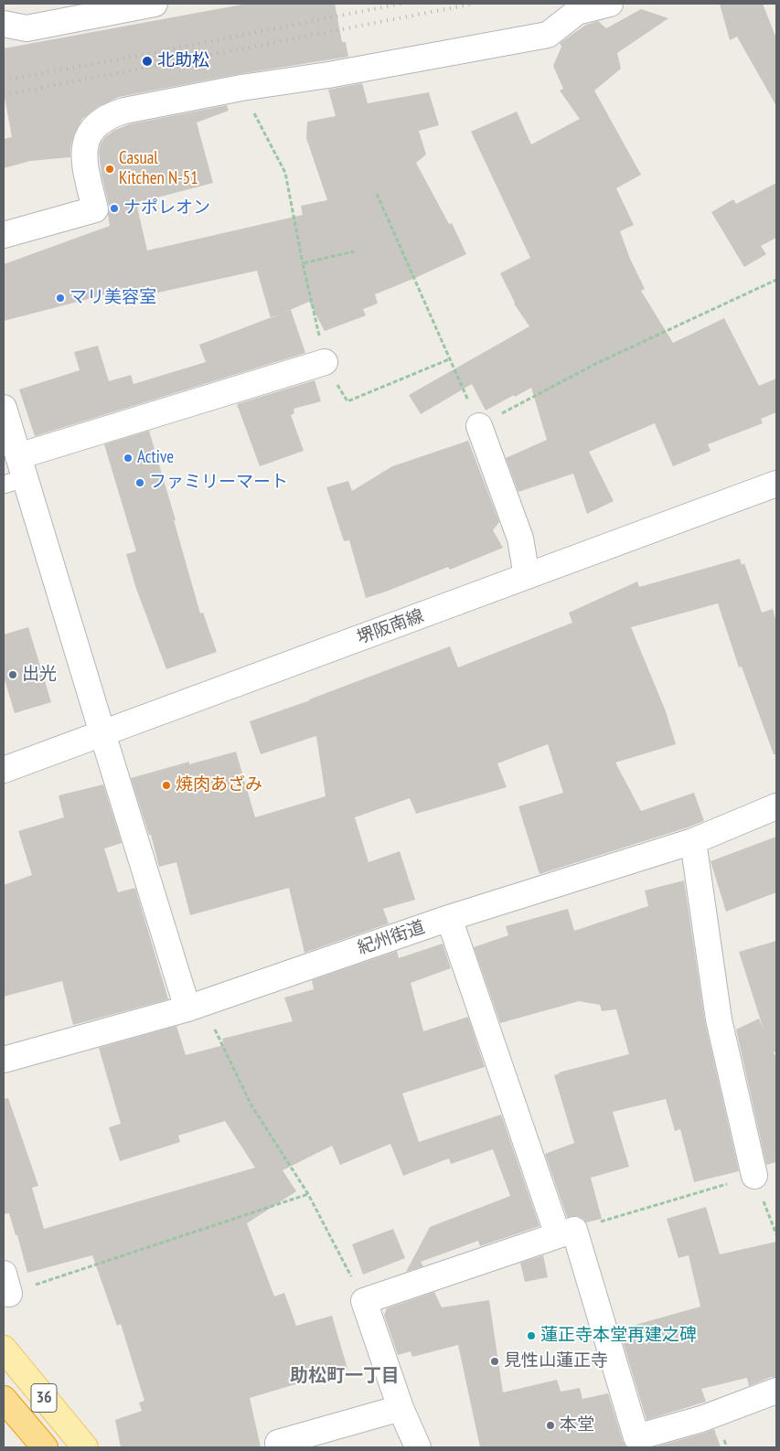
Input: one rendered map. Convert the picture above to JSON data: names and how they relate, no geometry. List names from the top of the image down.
{
  "streets": {
    "main road": ["36"],
    "street": ["堺阪南線", "紀州街道"]
  },
  "districts": ["助松町一丁目"],
  "places": [
    "北助松",
    "Casual Kitchen N-51",
    "ナポレオン",
    "マリ美容室",
    "Active",
    "ファミリーマート",
    "出光",
    "焼肉あざみ",
    "蓮正寺本堂再建之碑",
    "見性山蓮正寺",
    "本堂"
  ]
}
